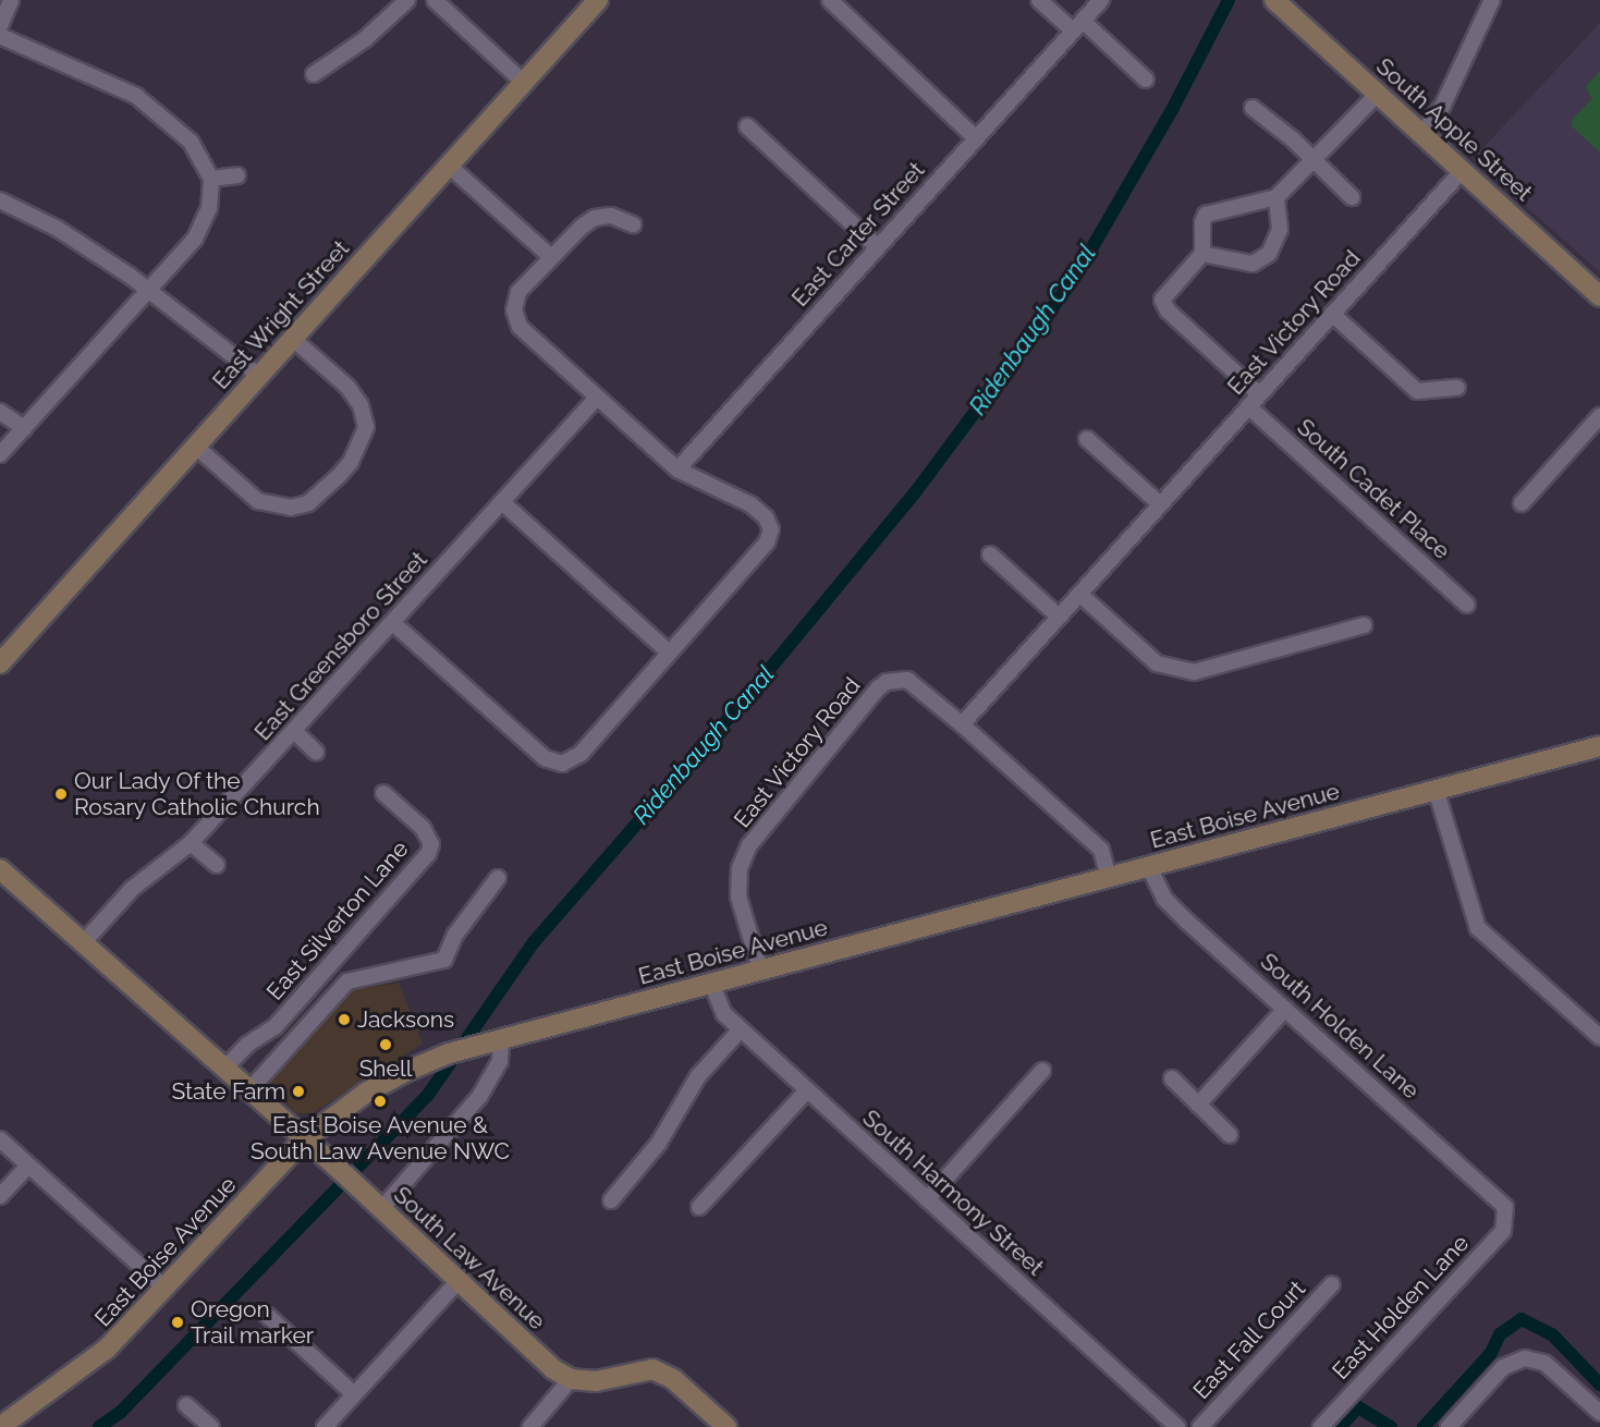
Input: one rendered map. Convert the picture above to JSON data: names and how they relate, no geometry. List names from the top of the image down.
{
  "streets": {
    "street": [
      "South Apple Street",
      "East Carter Street",
      "East Wright Street",
      "East Victory Road",
      "South Cadet Place",
      "East Greensboro Street",
      "East Boise Avenue",
      "East Silverton Lane",
      "South Holden Lane",
      "South Harmony Street",
      "South Law Avenue",
      "East Holden Lane",
      "East Fall Court"
    ]
  },
  "crossings": [
    ["South Apple Street", "East Victory Road"],
    ["East Victory Road", "South Cadet Place"],
    ["East Victory Road", "East Boise Avenue"],
    ["East Greensboro Street", "South Law Avenue"],
    ["East Boise Avenue", "South Holden Lane"],
    ["East Boise Avenue", "South Harmony Street"],
    ["East Boise Avenue", "South Law Avenue"],
    ["East Silverton Lane", "South Law Avenue"],
    ["South Holden Lane", "East Holden Lane"]
  ],
  "water": ["Ridenbaugh Canal"],
  "places": [
    "Our Lady Of the Rosary Catholic Church",
    "Jacksons",
    "Shell",
    "State Farm",
    "East Boise Avenue & South Law Avenue NWC",
    "Oregon Trail marker"
  ]
}
